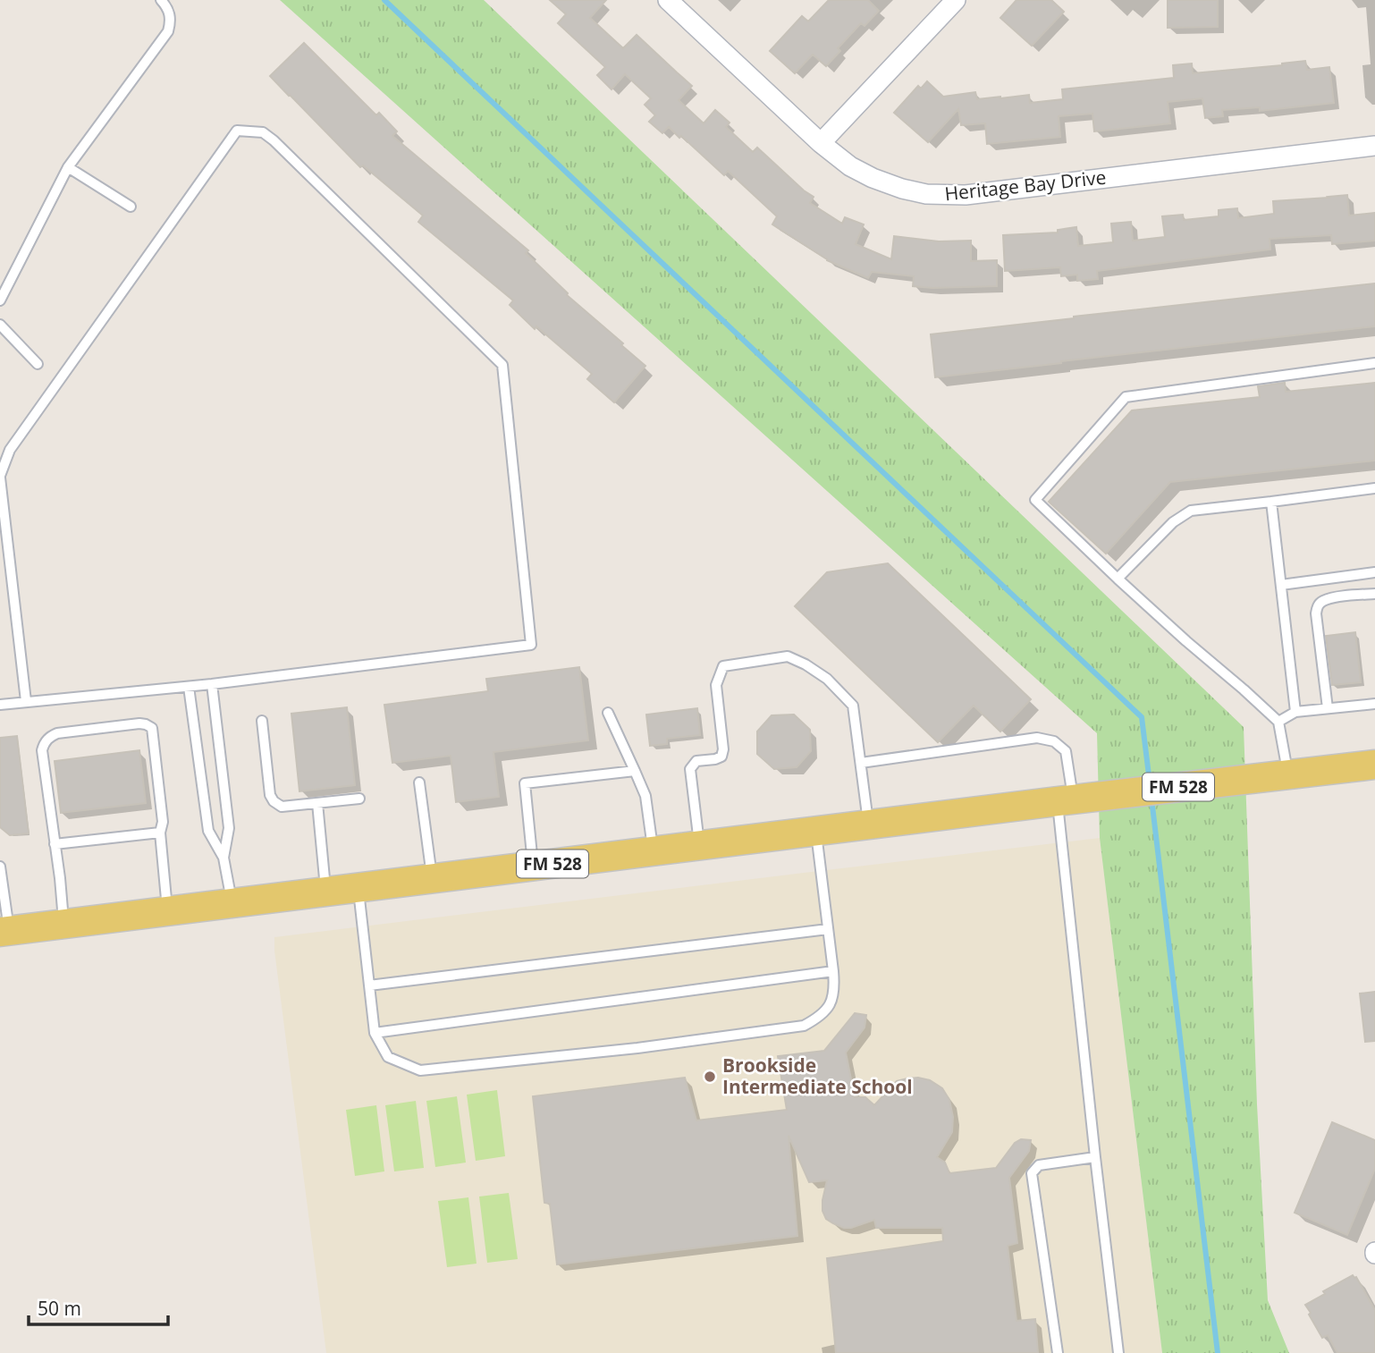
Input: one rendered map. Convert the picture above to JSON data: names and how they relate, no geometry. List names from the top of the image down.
{
  "streets": {
    "main road": ["FM 528"],
    "street": ["Heritage Bay Drive"]
  },
  "places": ["Brookside Intermediate School"],
  "scale_bar": "50 m"
}
